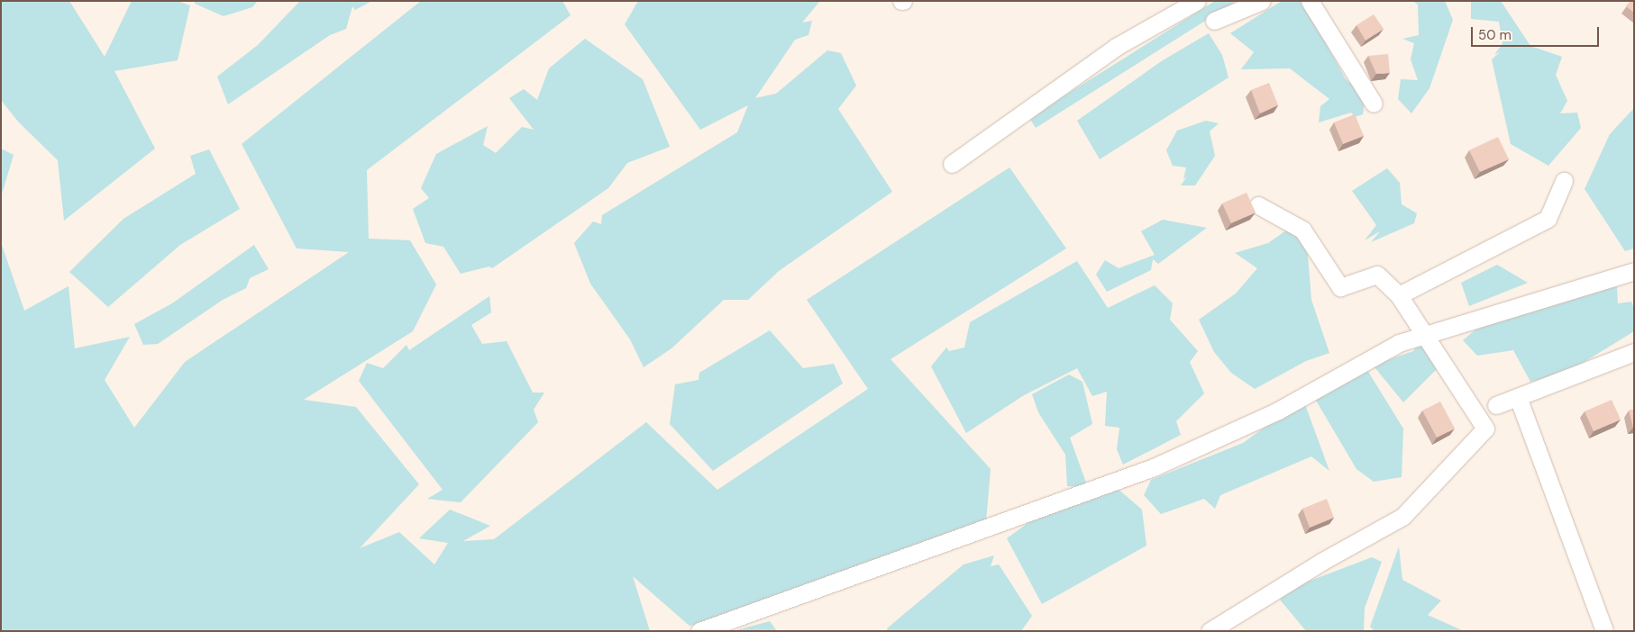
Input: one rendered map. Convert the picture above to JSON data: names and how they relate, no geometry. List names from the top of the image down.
{
  "scale_bar": "50 m"
}
